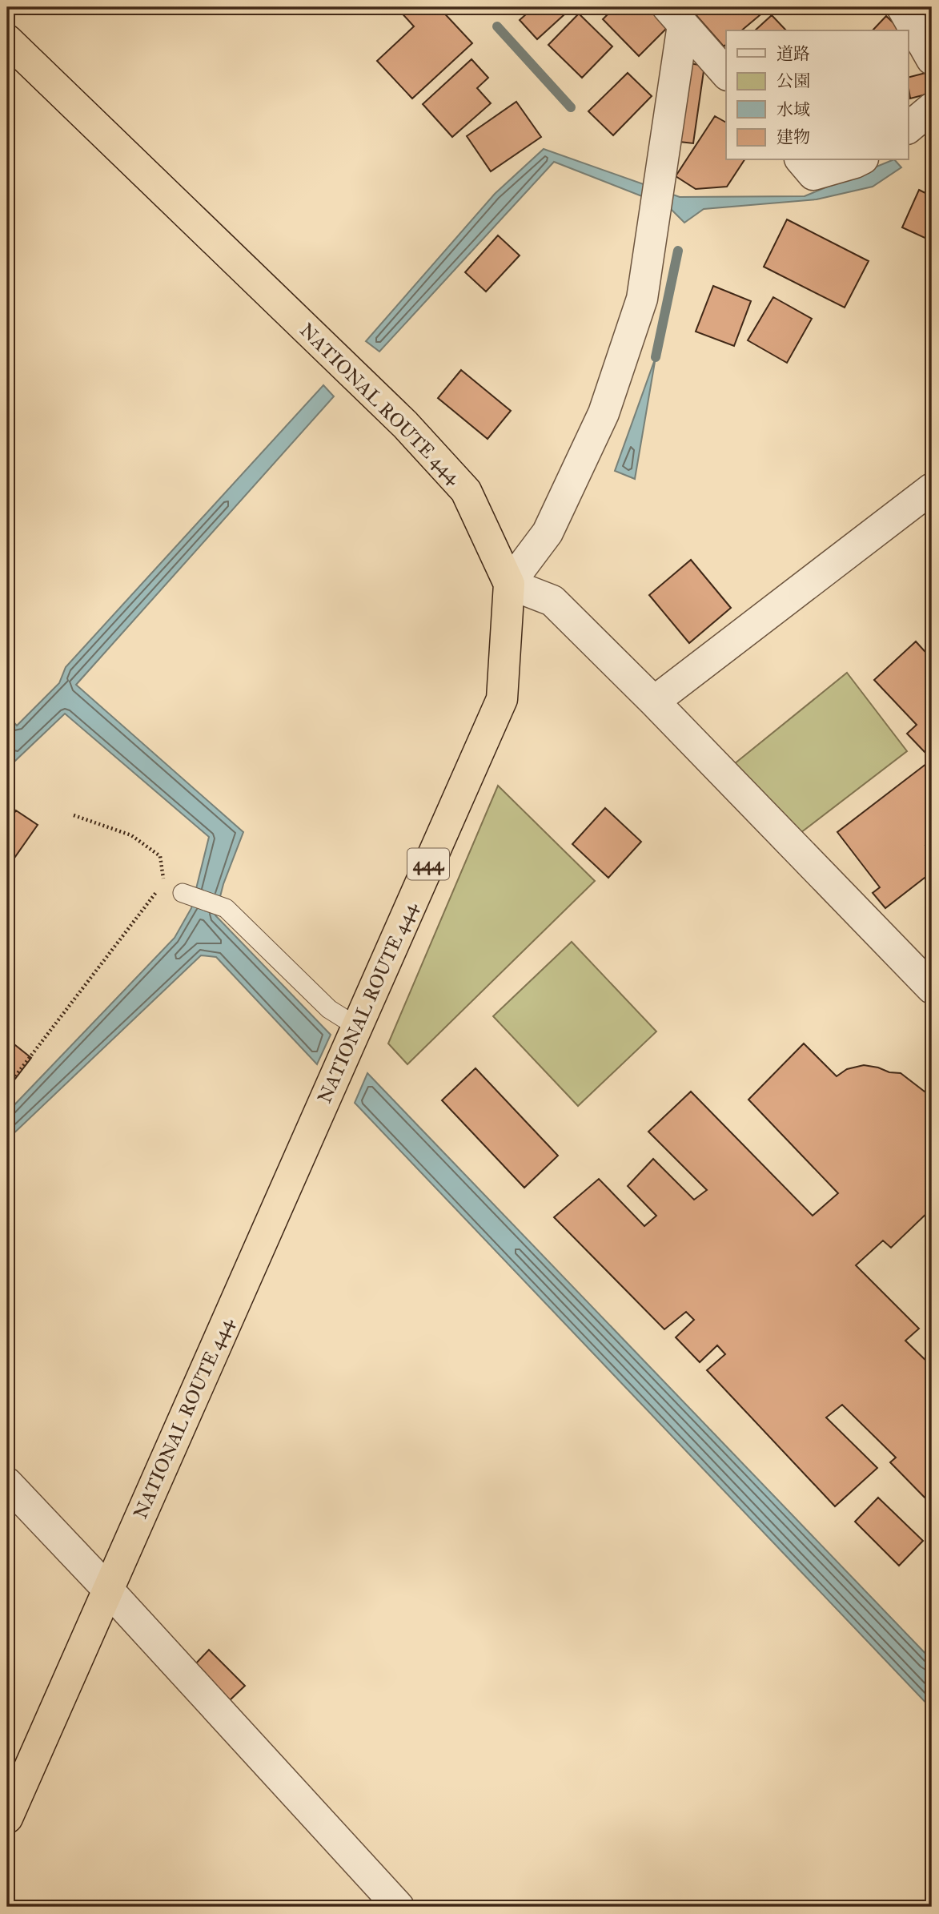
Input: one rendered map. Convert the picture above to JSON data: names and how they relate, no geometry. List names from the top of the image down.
{
  "streets": {
    "highway": ["NATIONAL ROUTE 444", "444"]
  },
  "legend": [
    "道路",
    "公園",
    "水域",
    "建物"
  ]
}
